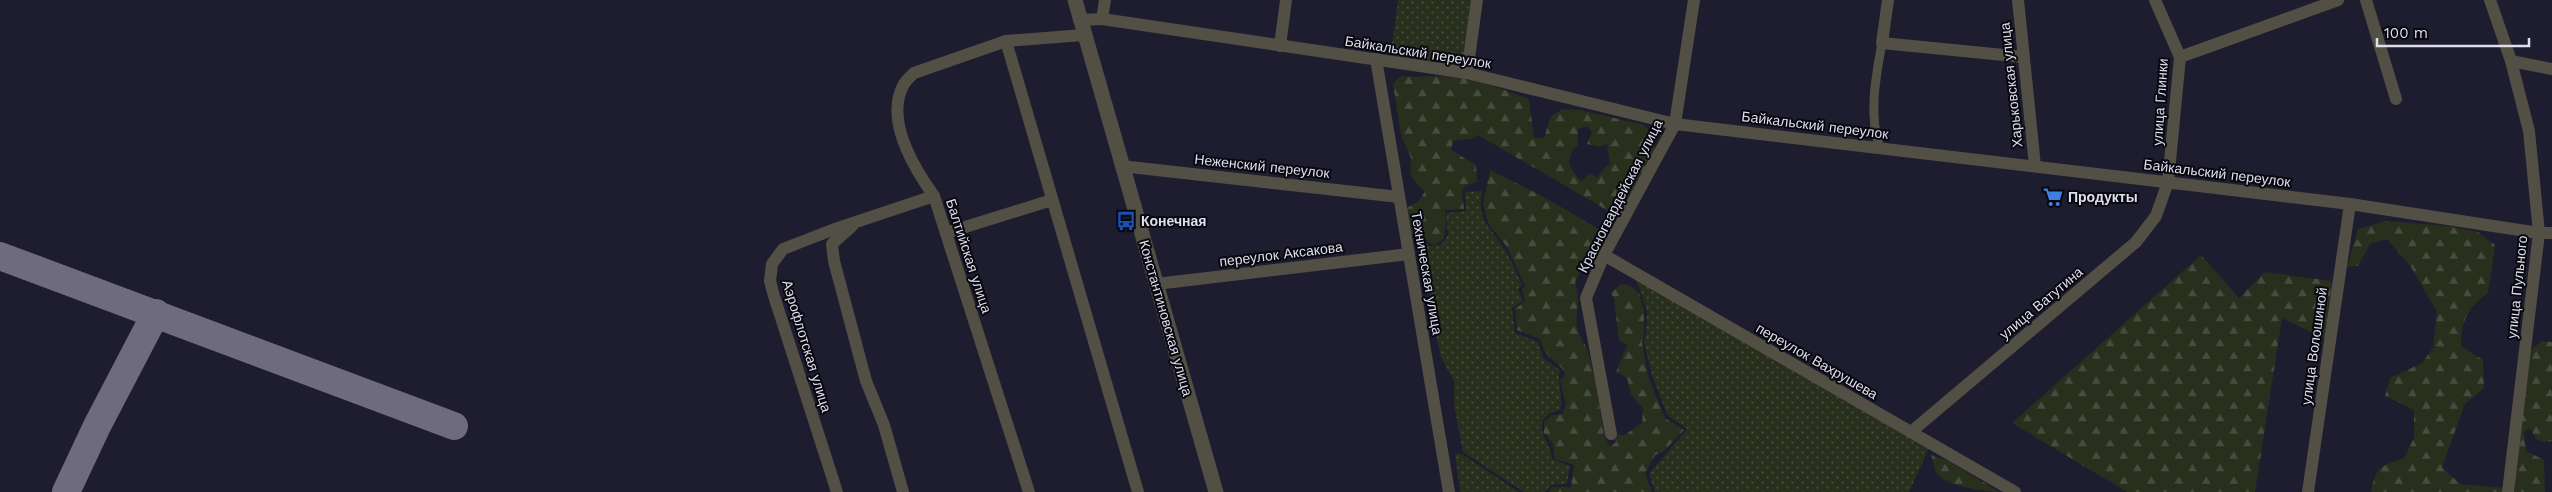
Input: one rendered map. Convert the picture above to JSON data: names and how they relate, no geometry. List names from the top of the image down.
{
  "streets": {
    "street": [
      "Байкальский переулок",
      "Харьковская улица",
      "улица Глинки",
      "Неженский переулок",
      "Красногвардейская улица",
      "переулок Аксакова",
      "Балтийская улица",
      "Техническая улица",
      "улица Пульного",
      "улица Ватутина",
      "Константиновская улица",
      "Аэрофлотская улица",
      "улица Волошиной",
      "переулок Вахрушева"
    ]
  },
  "crossings": [
    ["Байкальский переулок", "Харьковская улица"],
    ["Байкальский переулок", "улица Глинки"],
    ["Байкальский переулок", "Красногвардейская улица"],
    ["Байкальский переулок", "Балтийская улица"],
    ["Байкальский переулок", "Техническая улица"],
    ["Байкальский переулок", "улица Пульного"],
    ["Байкальский переулок", "улица Ватутина"],
    ["Байкальский переулок", "Константиновская улица"],
    ["Байкальский переулок", "улица Волошиной"],
    ["улица Глинки", "улица Ватутина"],
    ["Неженский переулок", "Техническая улица"],
    ["Неженский переулок", "Константиновская улица"],
    ["Красногвардейская улица", "переулок Вахрушева"],
    ["переулок Аксакова", "Техническая улица"],
    ["переулок Аксакова", "Константиновская улица"],
    ["Балтийская улица", "Константиновская улица"],
    ["Балтийская улица", "Аэрофлотская улица"],
    ["улица Ватутина", "переулок Вахрушева"]
  ],
  "places": {
    "supermarket": ["Продукты"],
    "bus stop": ["Конечная"]
  },
  "scale_bar": "100 m"
}
